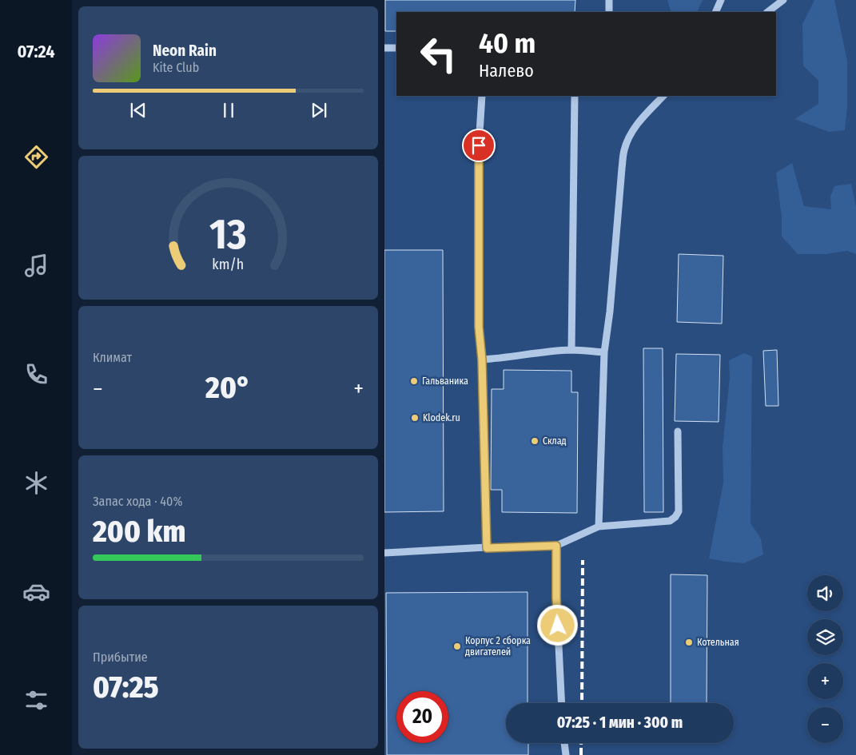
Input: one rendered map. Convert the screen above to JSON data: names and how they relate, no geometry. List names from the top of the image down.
{
  "places": [
    "Гальваника",
    "Klodek.ru",
    "Склад",
    "Котельная",
    "Корпус 2 сборка двигателей"
  ],
  "page": {
    "tabs": "07:24",
    "turn": ["40 m", "Налево"],
    "song": ["Neon Rain", "Kite Club"],
    "tile": [
      "Климат",
      ["Запас хода · 40%", "200 km"],
      ["Прибытие", "07:25"]
    ],
    "heat": ["−", "20°", "+"],
    "map_buttons": ["+", "−"],
    "limit": "20",
    "trip": "07:25 · 1 мин · 300 m",
    "gauge": ["13", "km/h"]
  }
}
